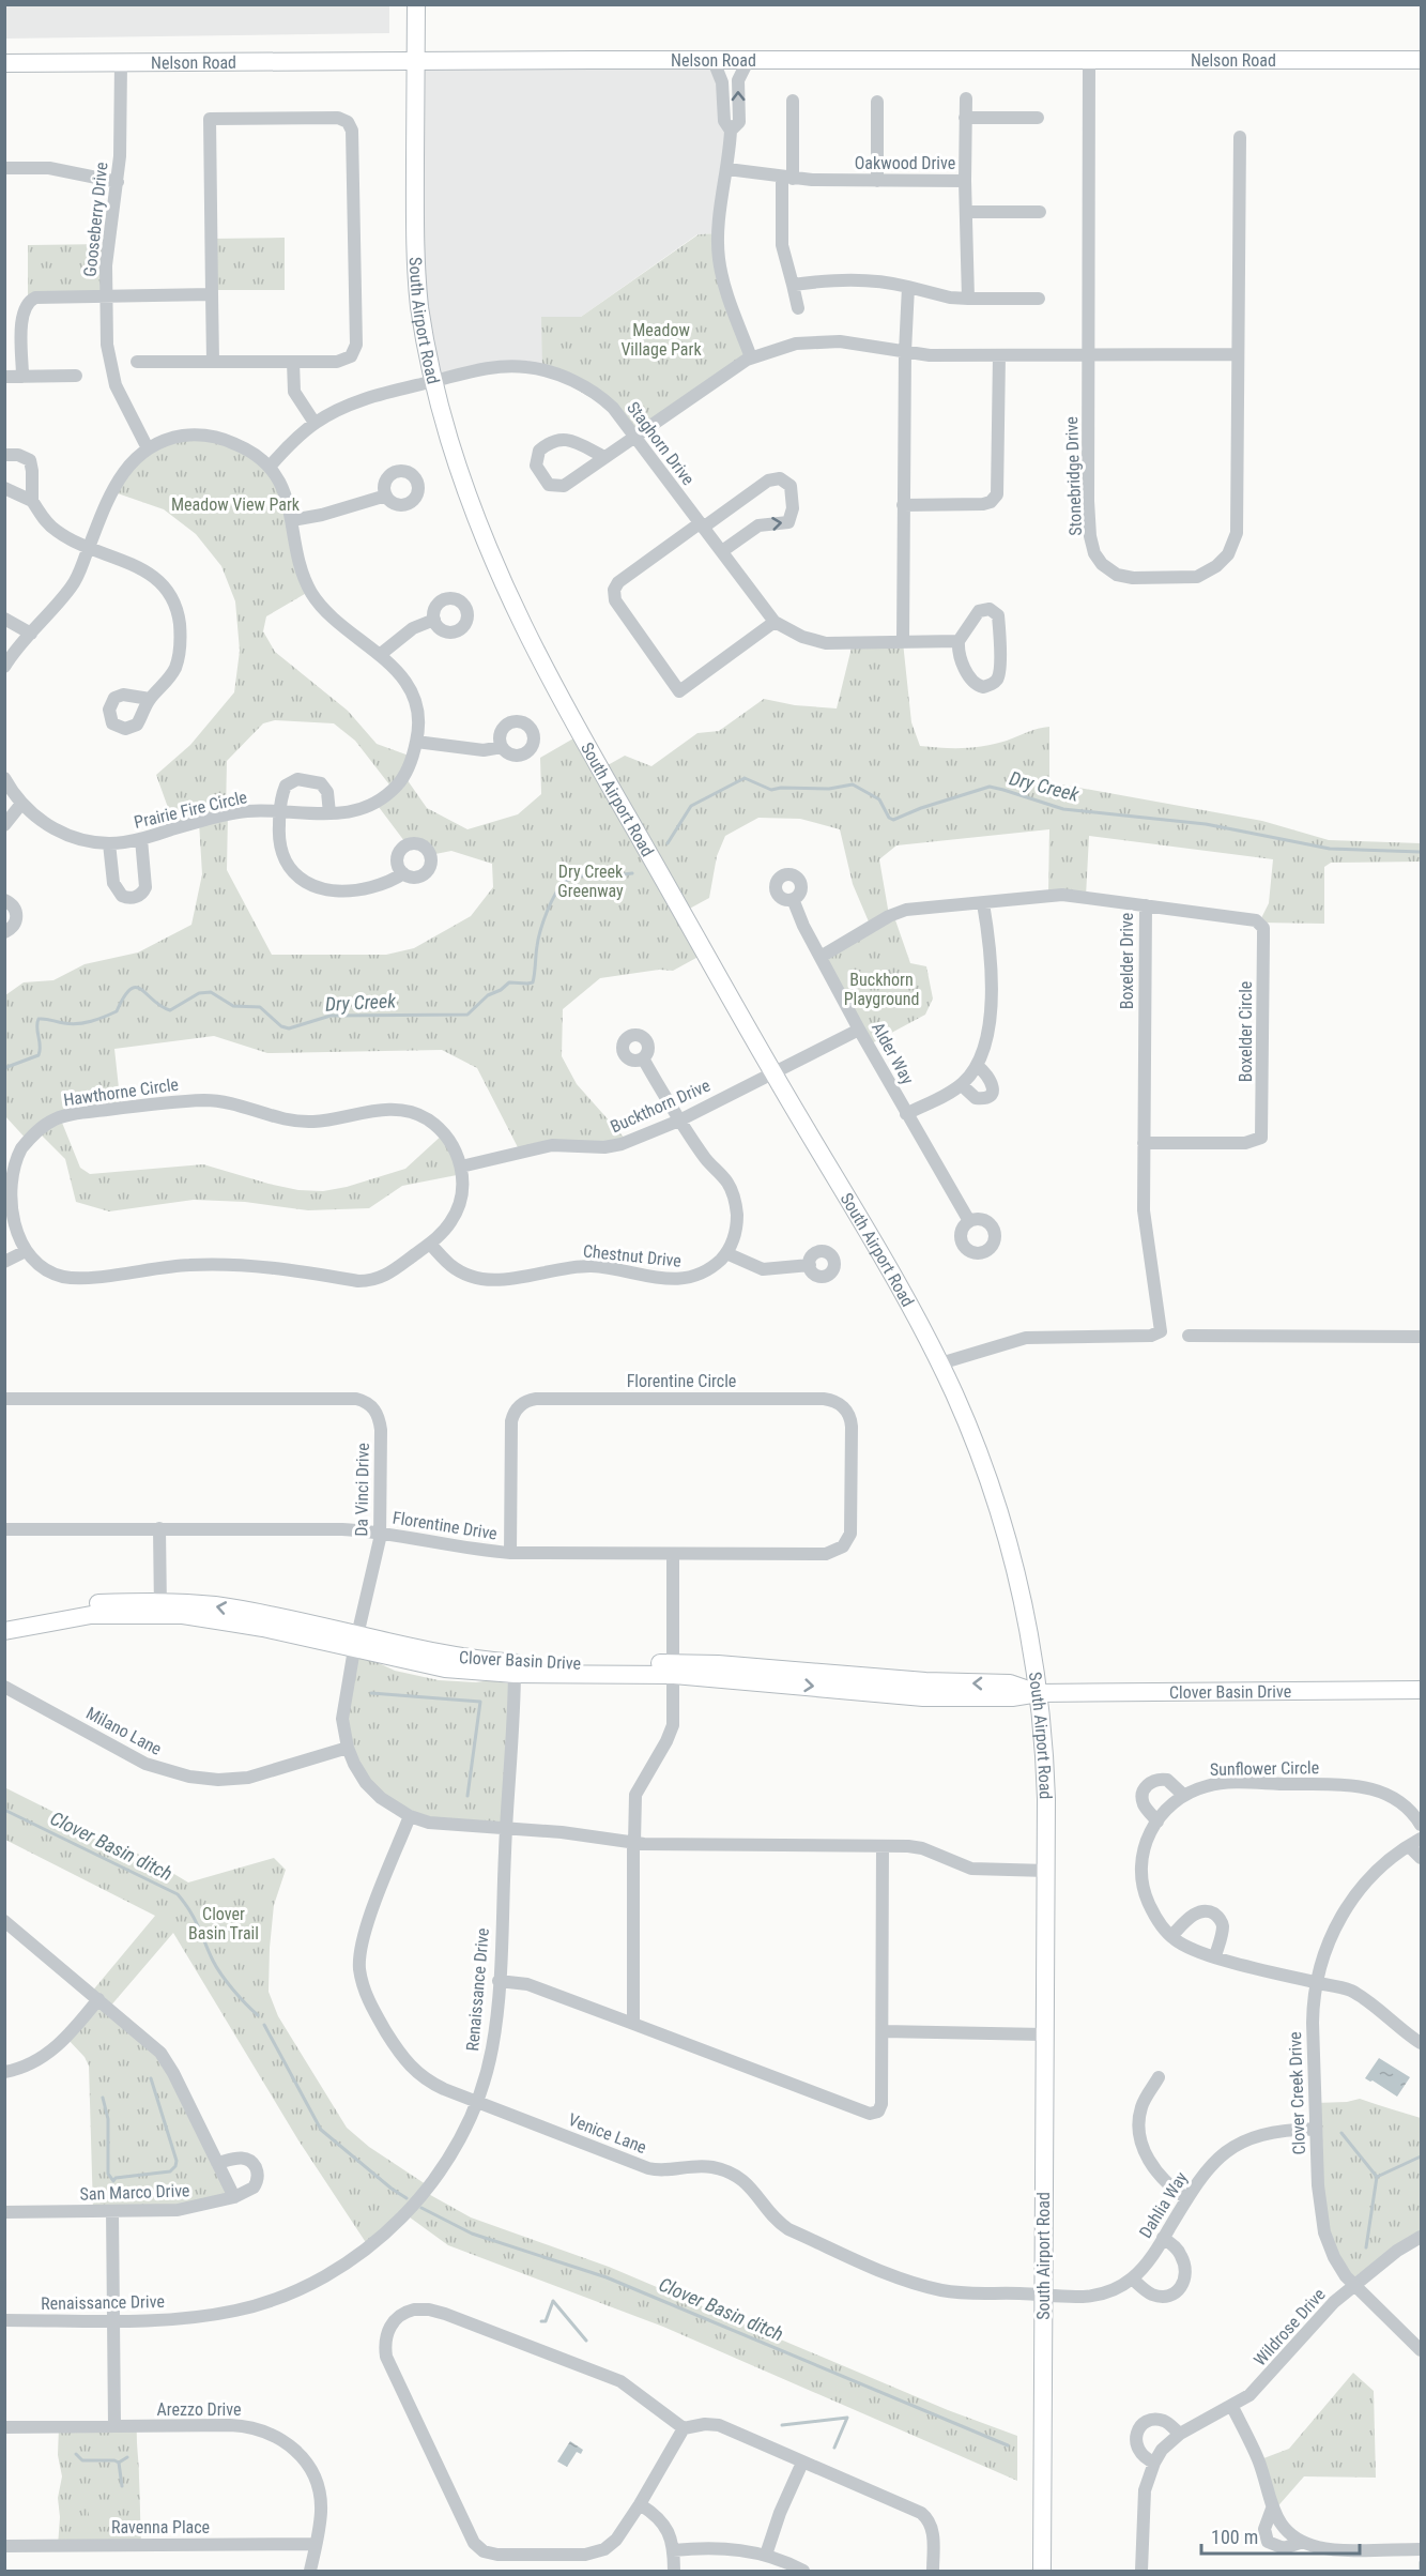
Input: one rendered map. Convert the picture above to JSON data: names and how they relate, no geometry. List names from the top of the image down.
{
  "streets": {
    "main road": ["Nelson Road", "South Airport Road", "Clover Basin Drive"],
    "street": [
      "Oakwood Drive",
      "Gooseberry Drive",
      "Staghorn Drive",
      "Stonebridge Drive",
      "Prairie Fire Circle",
      "Boxelder Drive",
      "Boxelder Circle",
      "Alder Way",
      "Hawthorne Circle",
      "Buckthorn Drive",
      "Chestnut Drive",
      "Florentine Circle",
      "Da Vinci Drive",
      "Florentine Drive",
      "Milano Lane",
      "Sunflower Circle",
      "Renaissance Drive",
      "Clover Creek Drive",
      "Venice Lane",
      "San Marco Drive",
      "Dahlia Way",
      "Wildrose Drive",
      "Arezzo Drive",
      "Ravenna Place"
    ]
  },
  "crossings": [
    ["Nelson Road", "Gooseberry Drive"],
    ["Nelson Road", "South Airport Road"],
    ["Nelson Road", "Stonebridge Drive"],
    ["Gooseberry Drive", "Prairie Fire Circle"],
    ["South Airport Road", "Staghorn Drive"],
    ["South Airport Road", "Boxelder Drive"],
    ["South Airport Road", "Buckthorn Drive"],
    ["South Airport Road", "Da Vinci Drive"],
    ["South Airport Road", "Clover Basin Drive"],
    ["South Airport Road", "Venice Lane"],
    ["South Airport Road", "Dahlia Way"],
    ["Staghorn Drive", "Prairie Fire Circle"],
    ["Boxelder Drive", "Boxelder Circle"],
    ["Boxelder Drive", "Alder Way"],
    ["Alder Way", "Buckthorn Drive"],
    ["Hawthorne Circle", "Buckthorn Drive"],
    ["Hawthorne Circle", "Chestnut Drive"],
    ["Florentine Circle", "Florentine Drive"],
    ["Da Vinci Drive", "Florentine Drive"],
    ["Da Vinci Drive", "Clover Basin Drive"],
    ["Da Vinci Drive", "Milano Lane"],
    ["Da Vinci Drive", "Renaissance Drive"],
    ["Da Vinci Drive", "Venice Lane"],
    ["Clover Basin Drive", "Renaissance Drive"],
    ["Sunflower Circle", "Clover Creek Drive"],
    ["Renaissance Drive", "Venice Lane"],
    ["Clover Creek Drive", "Dahlia Way"],
    ["Clover Creek Drive", "Wildrose Drive"],
    ["Venice Lane", "Dahlia Way"],
    ["Arezzo Drive", "Ravenna Place"]
  ],
  "water": ["Dry Creek", "Clover Basin ditch"],
  "parks": [
    "Meadow Village Park",
    "Meadow View Park",
    "Dry Creek Greenway",
    "Buckhorn Playground",
    "Clover Basin Trail"
  ],
  "scale_bar": "100 m"
}
